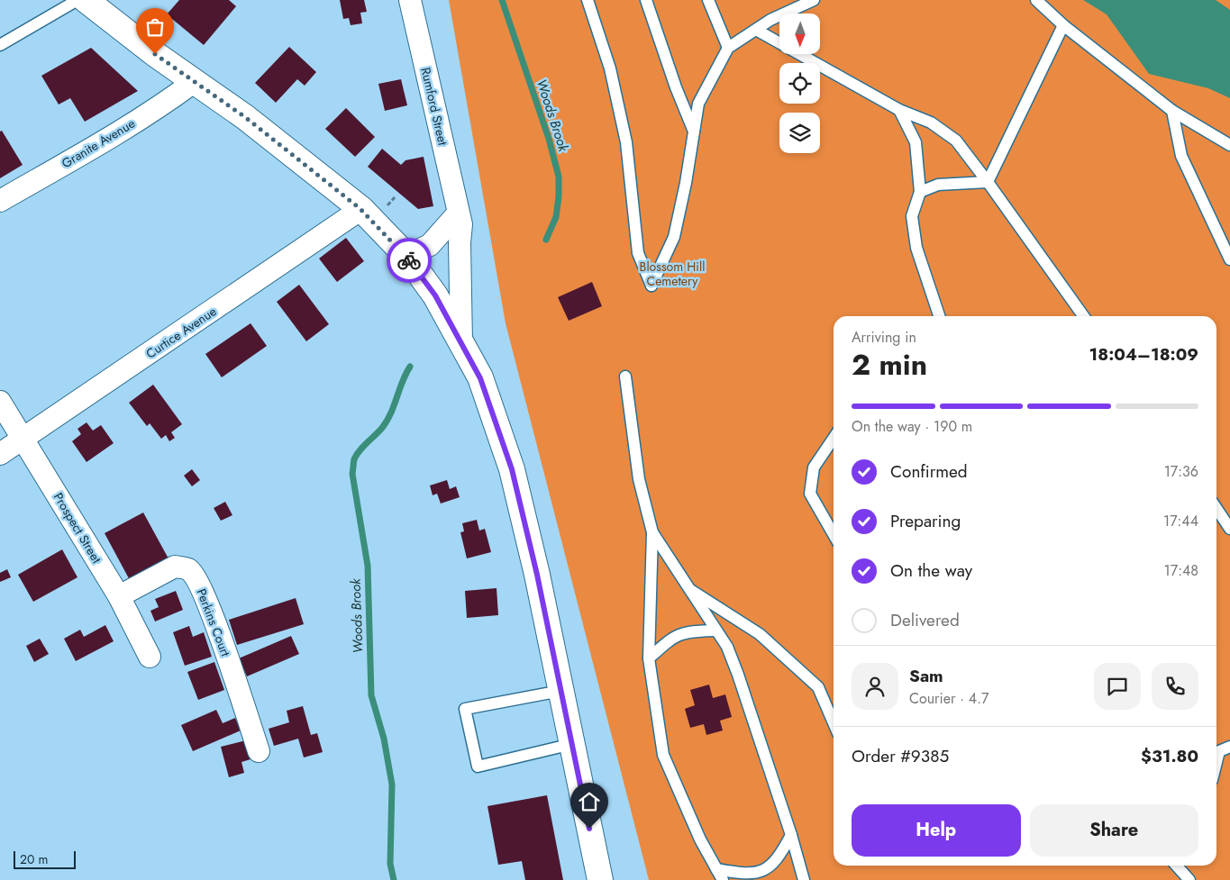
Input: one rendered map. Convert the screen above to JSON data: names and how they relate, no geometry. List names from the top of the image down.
{
  "streets": {
    "street": [
      "Rumford Street",
      "Granite Avenue",
      "Curtice Avenue",
      "Prospect Street",
      "Perkins Court"
    ]
  },
  "crossings": [
    ["Curtice Avenue", "Prospect Street"],
    ["Prospect Street", "Perkins Court"]
  ],
  "water": ["Woods Brook"],
  "parks": ["Blossom Hill Cemetery"],
  "scale_bar": "20 m",
  "north": "bottom",
  "page": {
    "heading": ["2 min", "Arriving in", "18:04–18:09"],
    "panel": [
      "Sam",
      "Courier · 4.7",
      "Order #9385",
      "$31.80"
    ],
    "bar": "On the way · 190 m",
    "list": [
      ["Confirmed", "17:36"],
      ["Preparing", "17:44"],
      ["On the way", "17:48"],
      "Delivered"
    ],
    "buttons": ["Help", "Share"],
    "scale": "20 m"
  }
}
